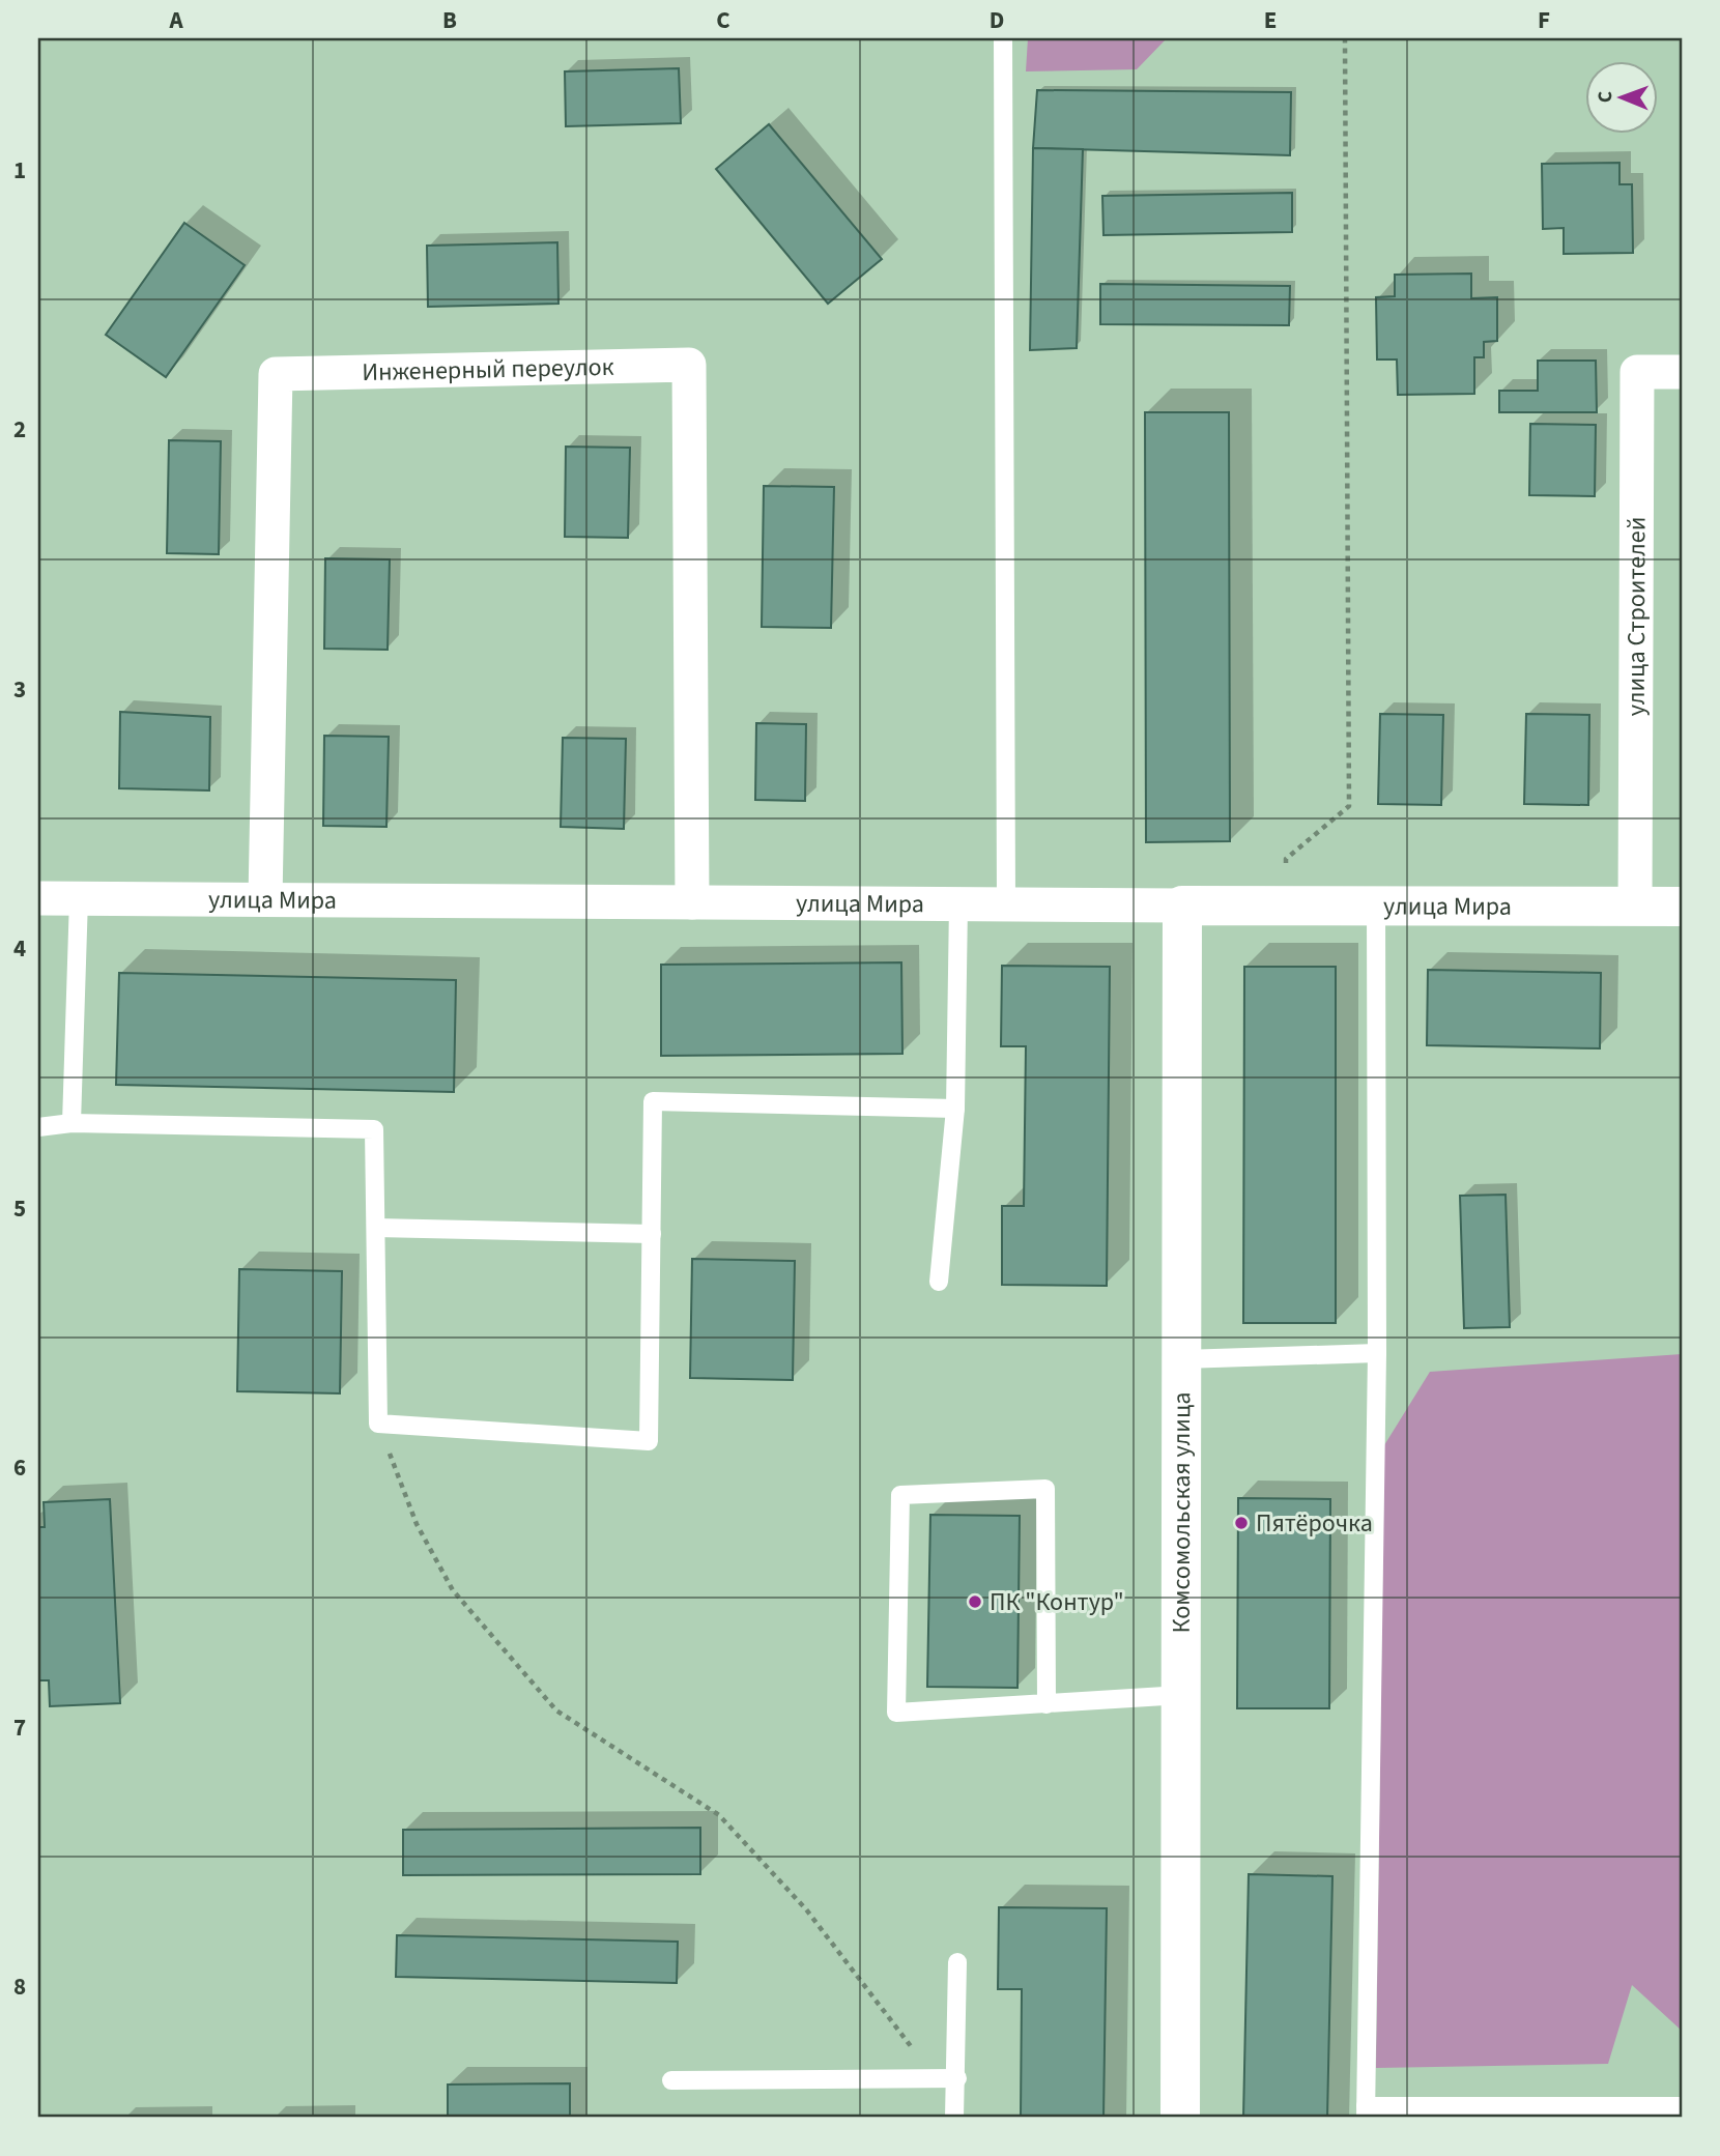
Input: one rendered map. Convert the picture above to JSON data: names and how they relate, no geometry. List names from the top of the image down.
{
  "streets": {
    "street": [
      "Инженерный переулок",
      "улица Строителей",
      "улица Мира",
      "Комсомольская улица"
    ]
  },
  "crossings": [
    ["Инженерный переулок", "улица Мира"],
    ["улица Строителей", "улица Мира"],
    ["улица Мира", "Комсомольская улица"]
  ],
  "places": ["Пятёрочка", "ПК \"Контур\""],
  "north": "left",
  "grid": {
    "columns": [
      "A",
      "B",
      "C",
      "D",
      "E",
      "F"
    ],
    "rows": [
      "1",
      "2",
      "3",
      "4",
      "5",
      "6",
      "7",
      "8"
    ]
  }
}
